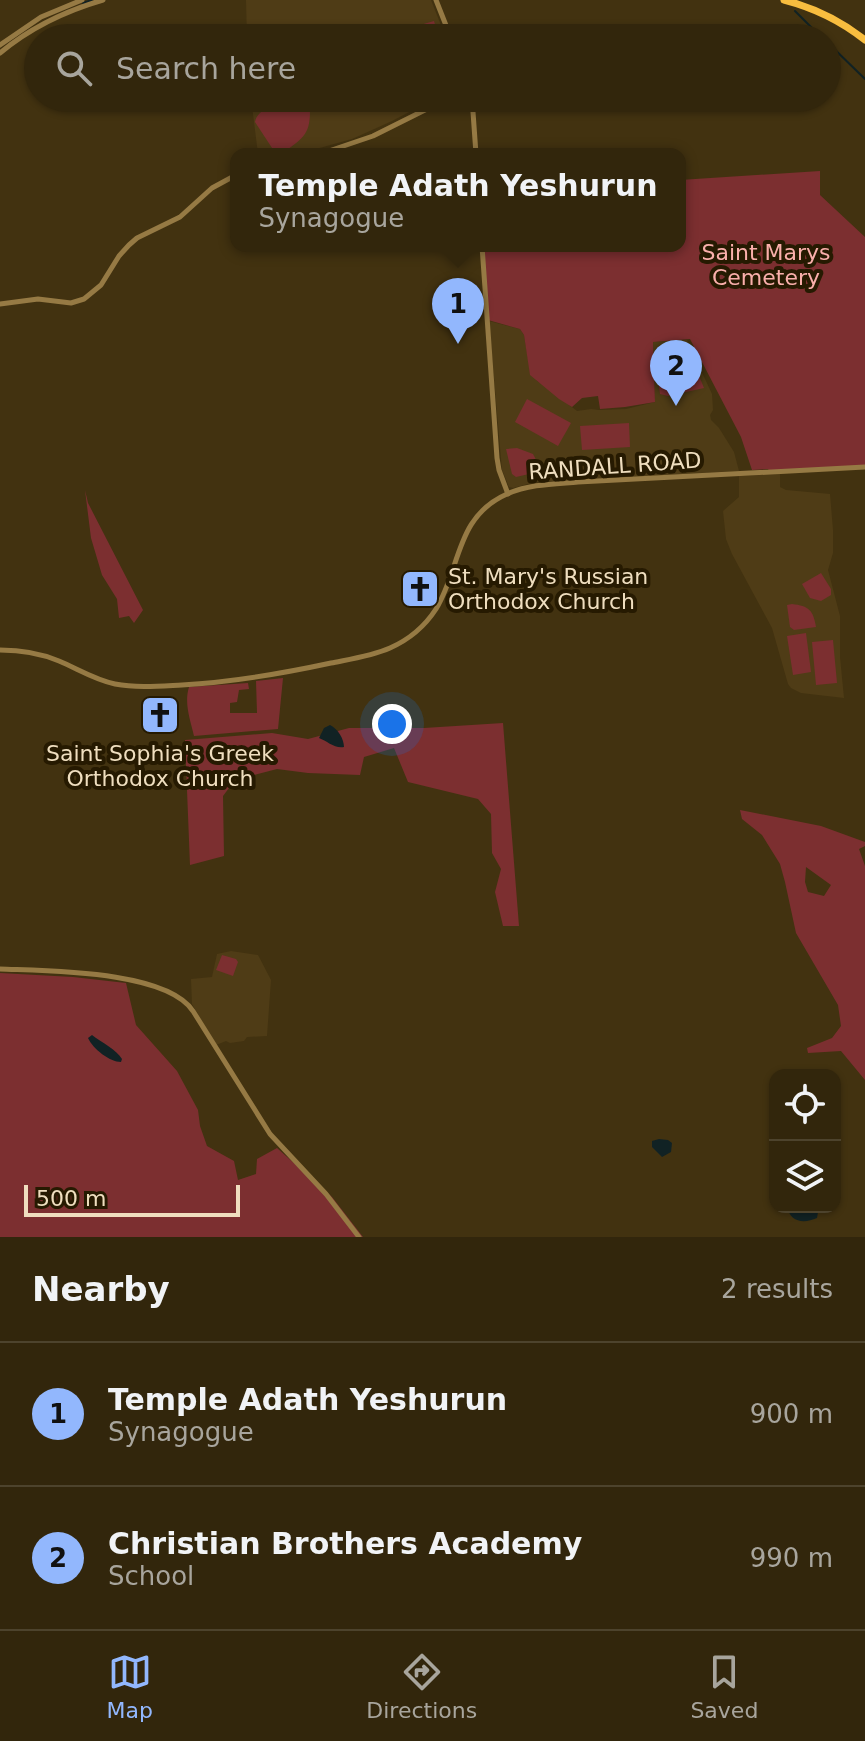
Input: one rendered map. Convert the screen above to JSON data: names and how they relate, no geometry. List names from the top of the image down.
{
  "streets": {
    "street": ["RANDALL ROAD"]
  },
  "parks": ["Saint Marys Cemetery"],
  "places": {
    "church": ["St. Mary's Russian Orthodox Church", "Saint Sophia's Greek Orthodox Church"]
  },
  "scale_bar": "500 m",
  "page": {
    "search": "Search here",
    "popup": ["Temple Adath Yeshurun", "Synagogue"],
    "pins": ["1", "2"],
    "scale": "500 m",
    "heading": ["Nearby", "2 results"],
    "list": [
      {
        "mark": "1",
        "name": "Temple Adath Yeshurun",
        "note": "Synagogue",
        "value": "900 m"
      },
      {
        "mark": "2",
        "name": "Christian Brothers Academy",
        "note": "School",
        "value": "990 m"
      }
    ],
    "nav": ["Map", "Directions", "Saved"]
  }
}
